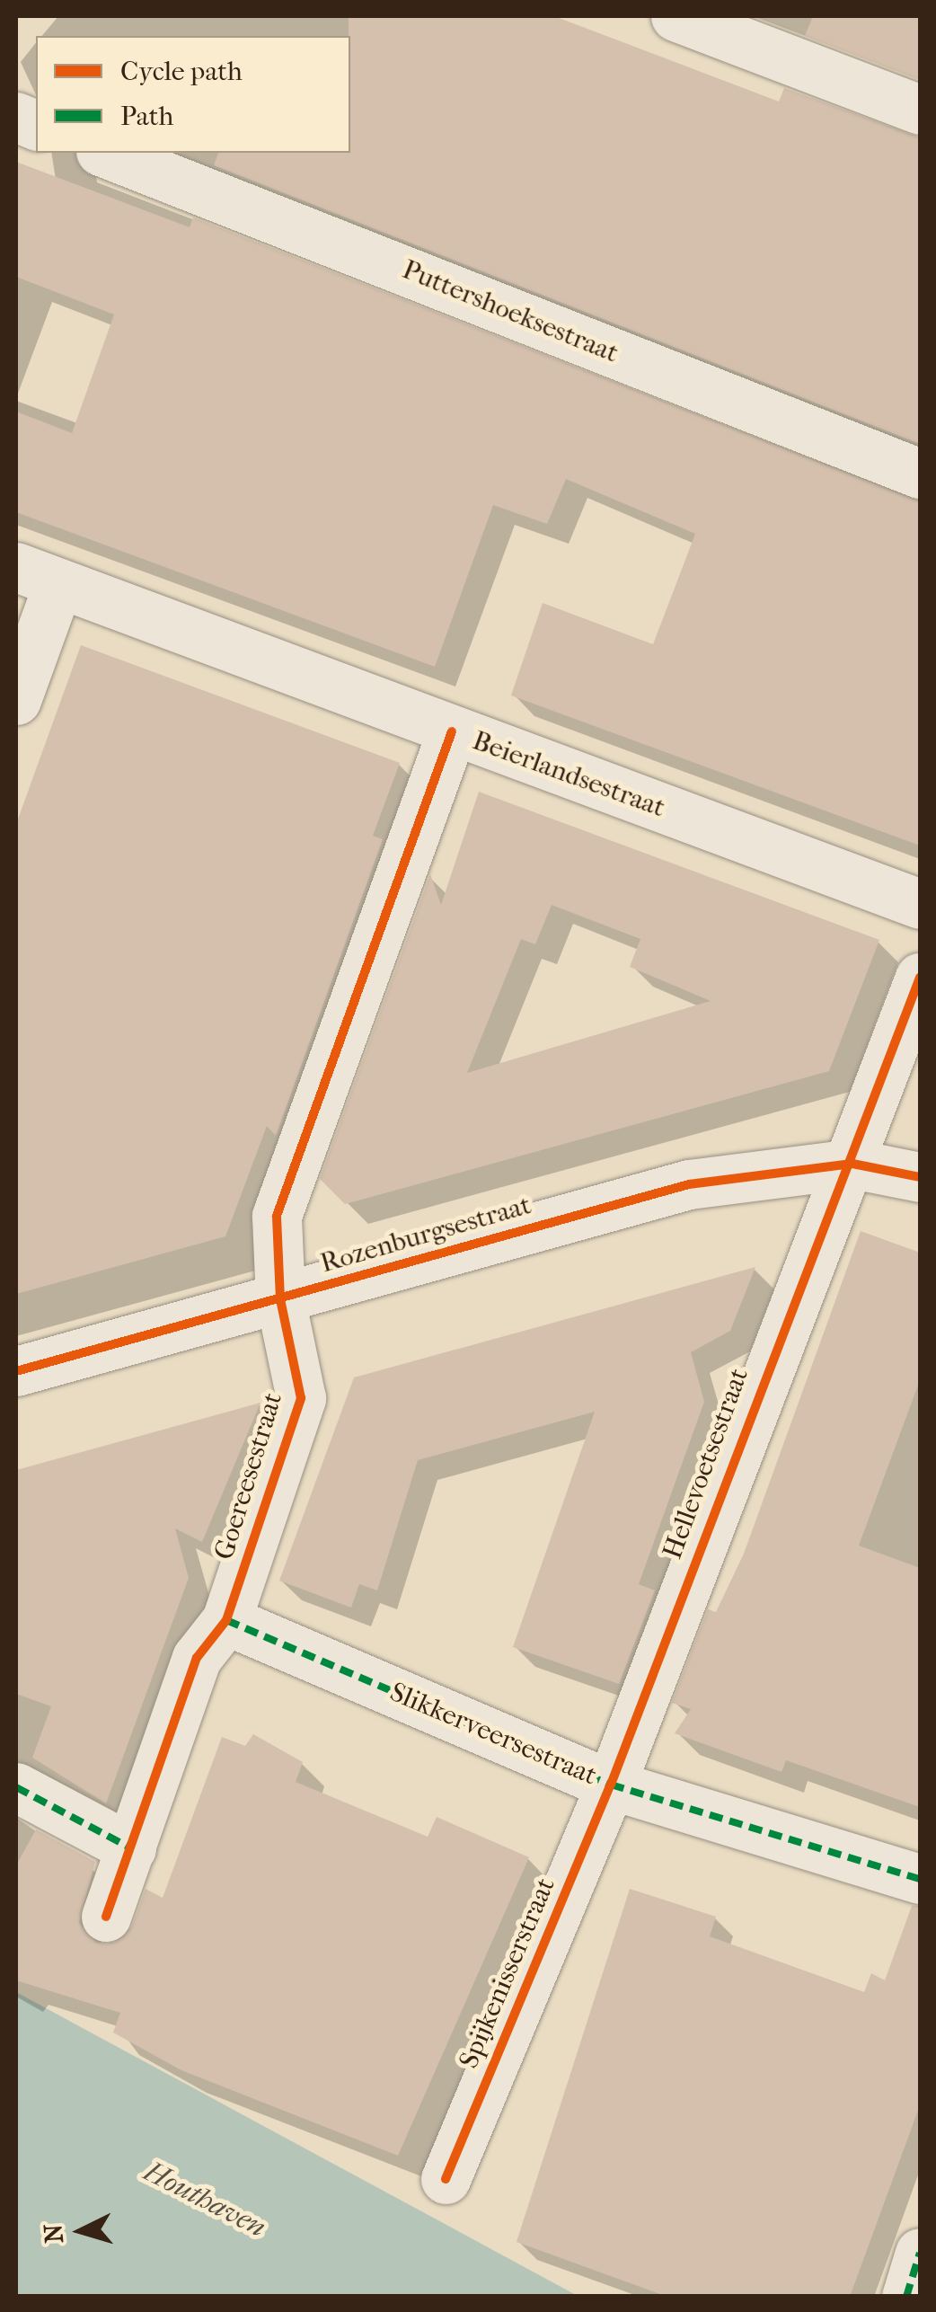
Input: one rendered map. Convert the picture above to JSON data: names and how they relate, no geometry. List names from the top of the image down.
{
  "streets": {
    "street": [
      "Puttershoeksestraat",
      "Beierlandsestraat",
      "Rozenburgsestraat",
      "Hellevoetsestraat",
      "Goereesestraat",
      "Slikkerveersestraat",
      "Spijkenisserstraat"
    ]
  },
  "crossings": [
    ["Beierlandsestraat", "Goereesestraat"],
    ["Rozenburgsestraat", "Hellevoetsestraat"],
    ["Rozenburgsestraat", "Goereesestraat"],
    ["Hellevoetsestraat", "Slikkerveersestraat"],
    ["Hellevoetsestraat", "Spijkenisserstraat"],
    ["Goereesestraat", "Slikkerveersestraat"],
    ["Slikkerveersestraat", "Spijkenisserstraat"]
  ],
  "water": ["Houthaven"],
  "legend": ["Cycle path", "Path"],
  "north": "left"
}
